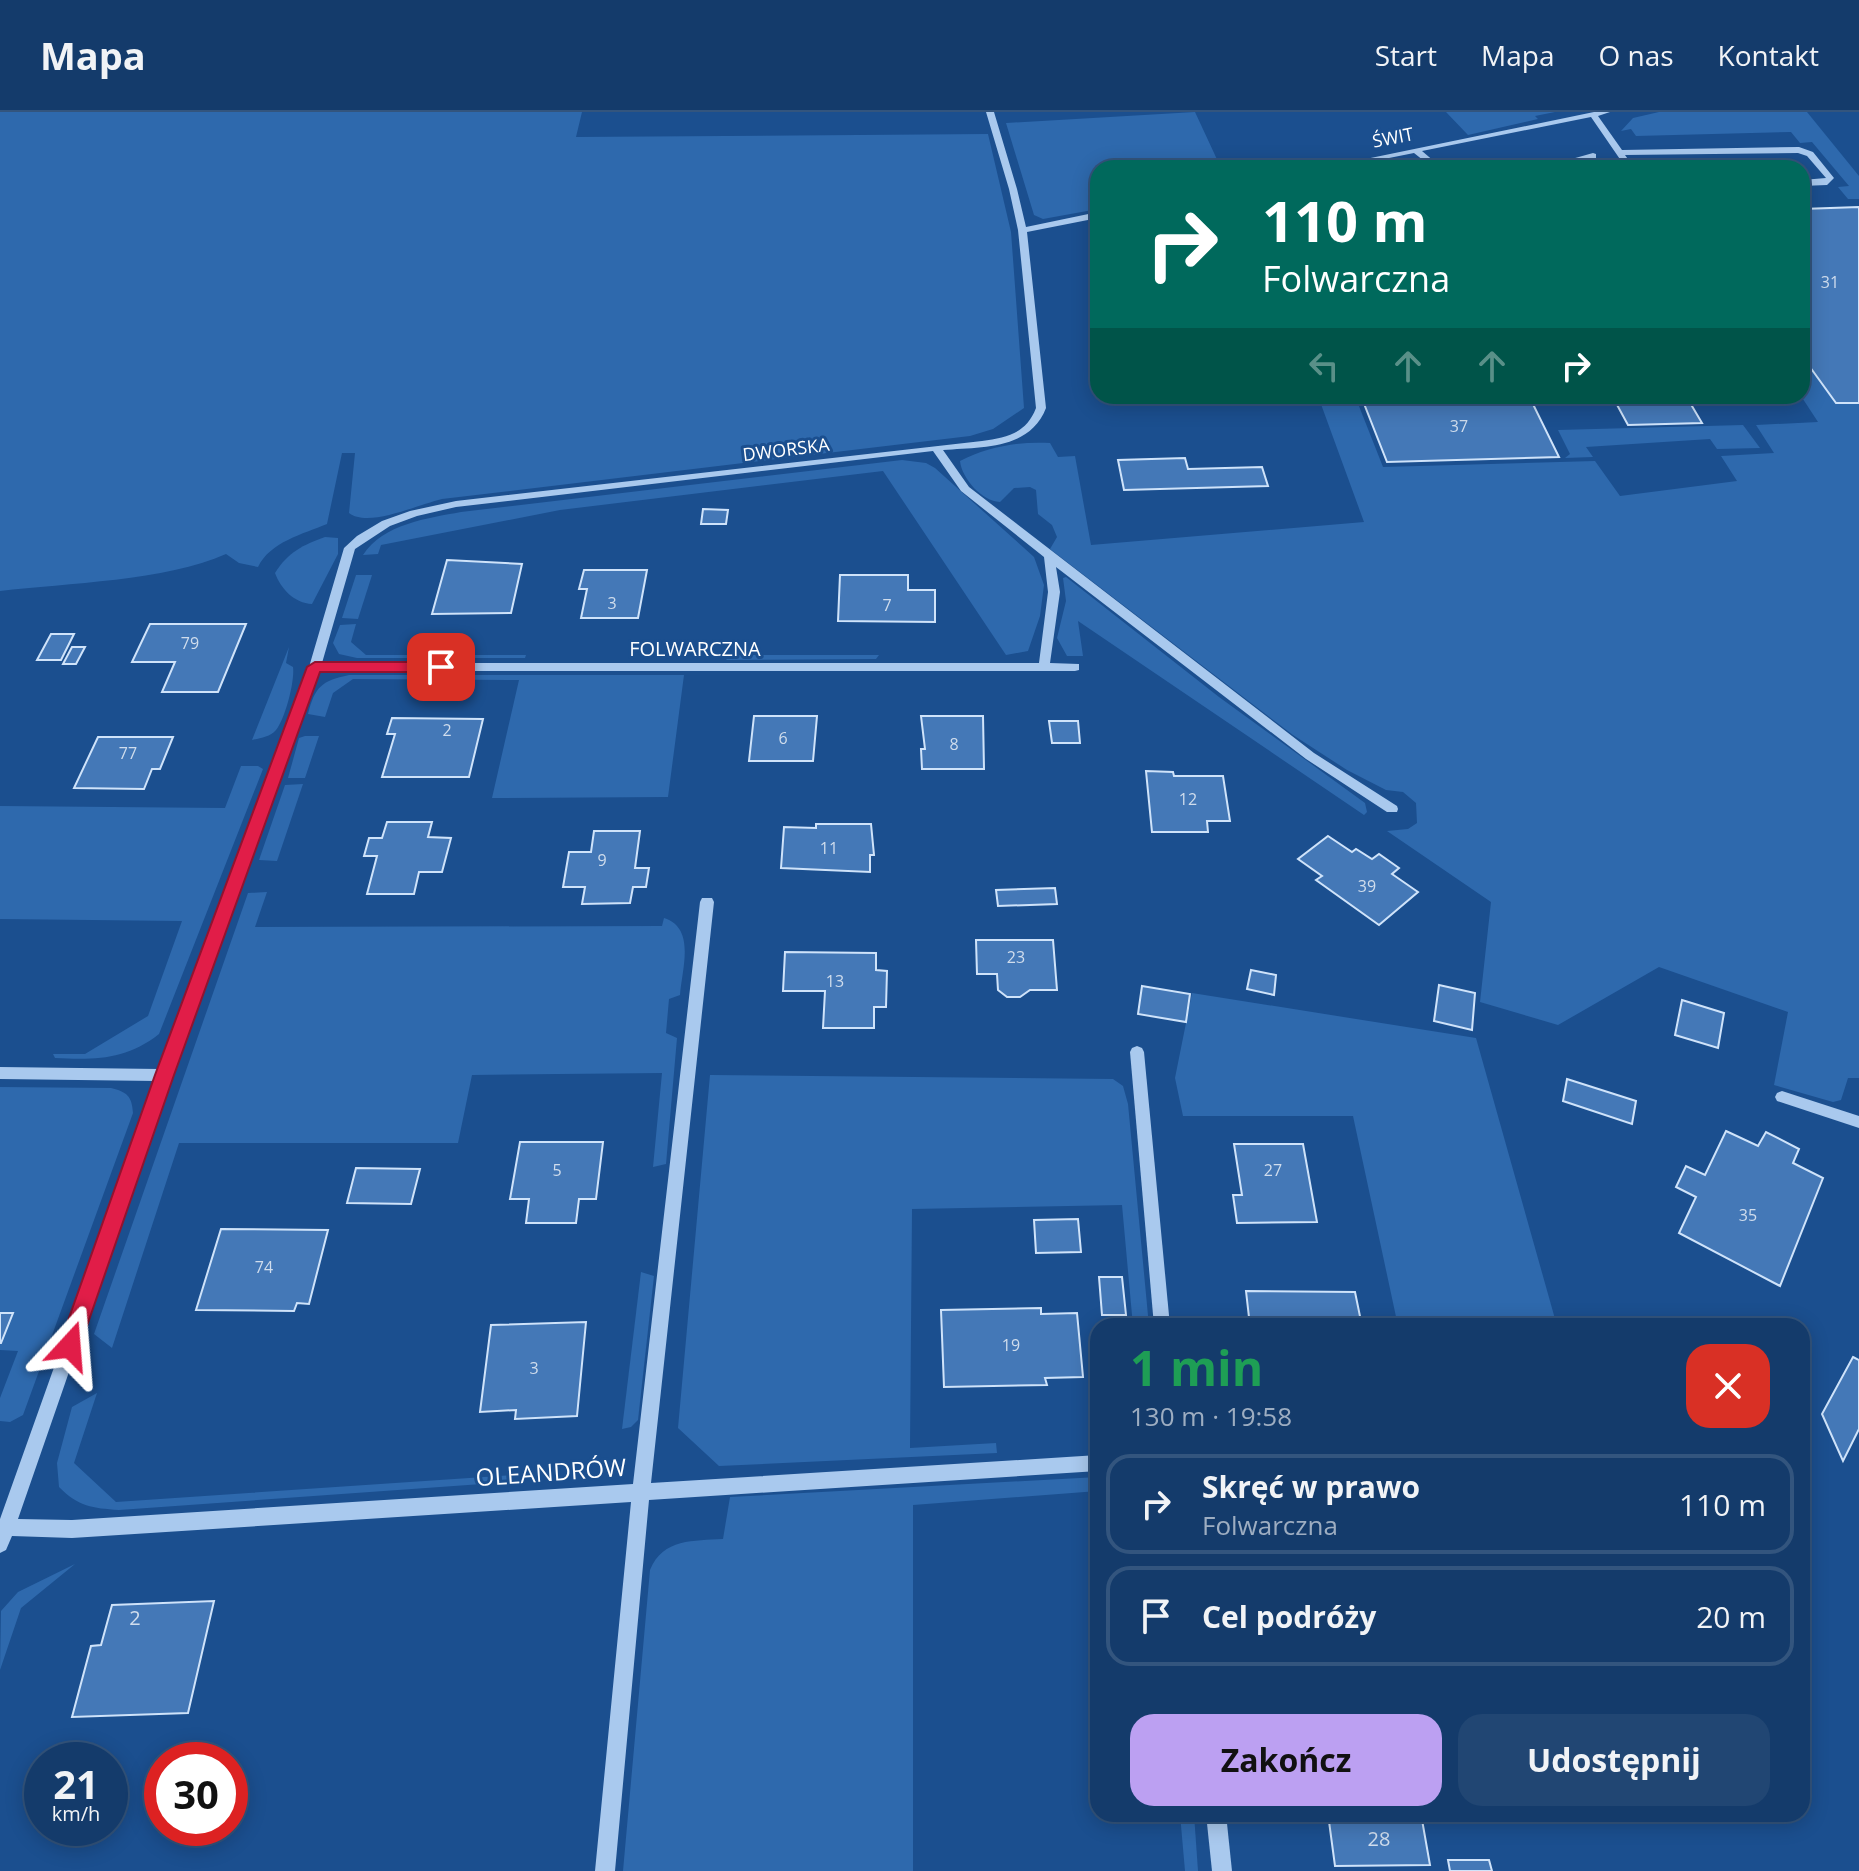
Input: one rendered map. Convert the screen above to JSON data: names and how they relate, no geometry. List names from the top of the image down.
{
  "streets": {
    "street": [
      "ŚWIT",
      "DWORSKA",
      "FOLWARCZNA",
      "OLEANDRÓW"
    ]
  },
  "crossings": [
    ["DWORSKA", "FOLWARCZNA"]
  ],
  "house_numbers": [
    "31",
    "37",
    "3",
    "7",
    "79",
    "2",
    "6",
    "8",
    "77",
    "12",
    "11",
    "9",
    "39",
    "23",
    "13",
    "5",
    "27",
    "35",
    "74",
    "19",
    "3",
    "2",
    "28"
  ],
  "page": {
    "header": "Mapa",
    "nav": [
      "Start",
      "Mapa",
      "O nas",
      "Kontakt"
    ],
    "turn": ["110 m", "Folwarczna"],
    "heading": ["1 min", "130 m · 19:58"],
    "list": [
      {
        "name": "Skręć w prawo",
        "note": "Folwarczna",
        "value": "110 m"
      },
      {
        "name": "Cel podróży",
        "value": "20 m"
      }
    ],
    "buttons": ["Zakończ", "Udostępnij"],
    "speed": "21 km/h",
    "limit": "30"
  }
}
